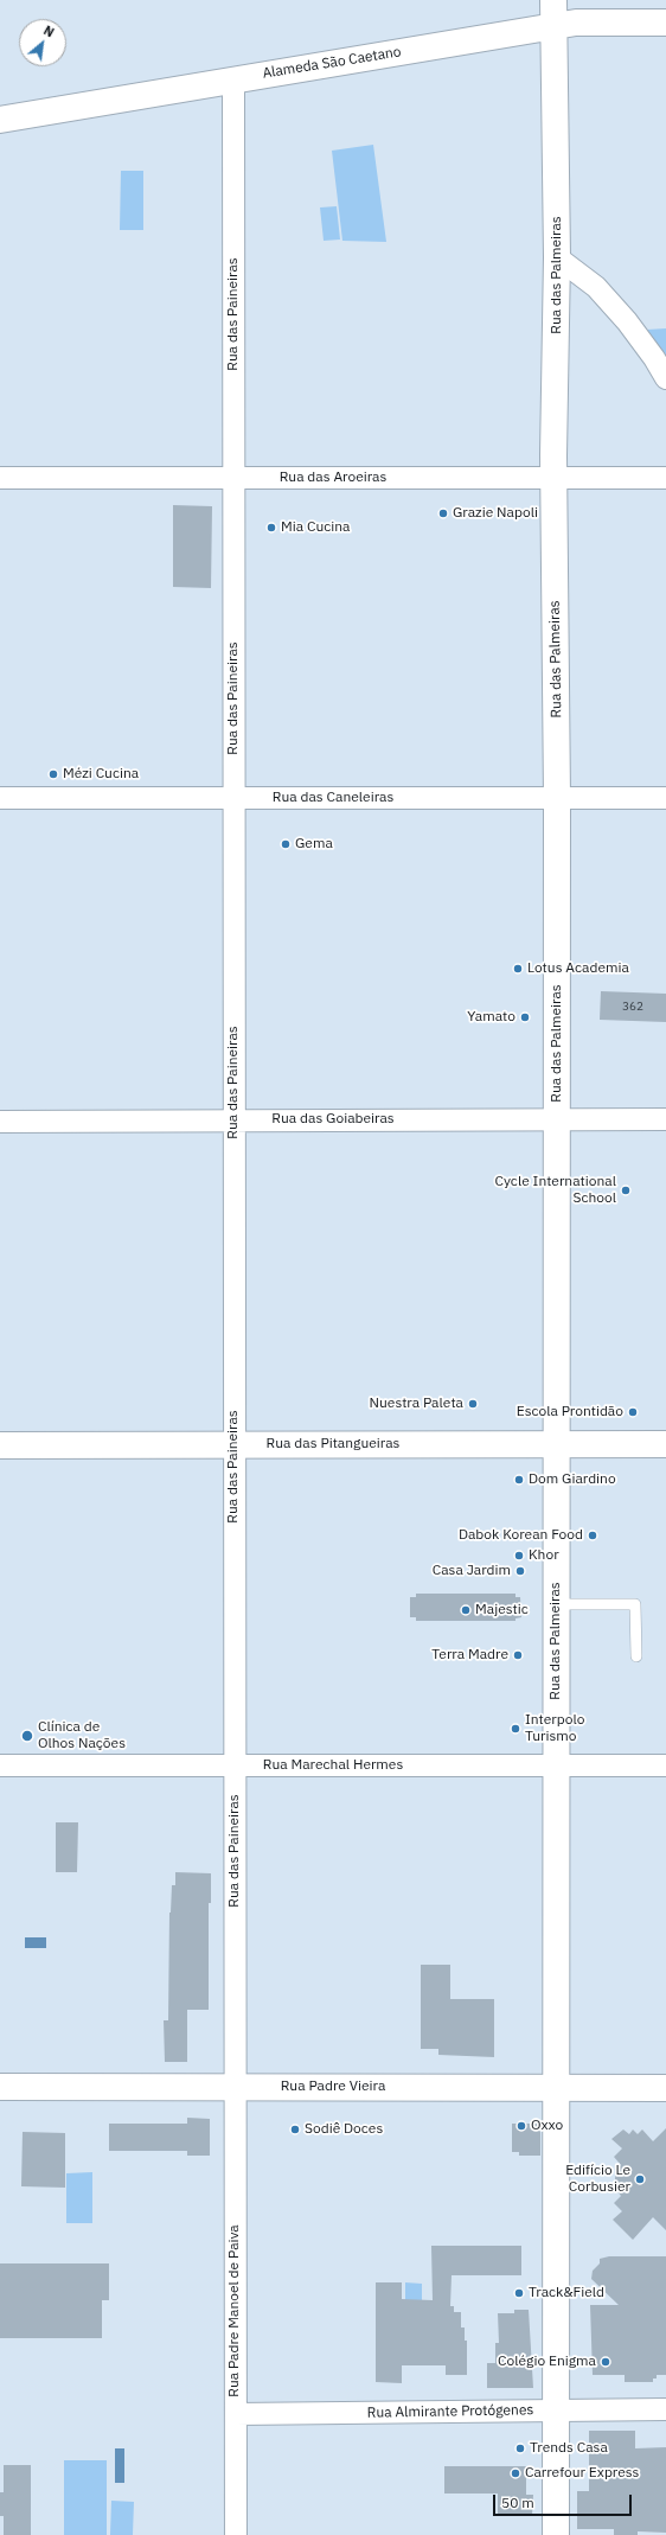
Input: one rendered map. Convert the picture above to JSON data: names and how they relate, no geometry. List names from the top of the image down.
{
  "streets": {
    "main road": [
      "Alameda São Caetano",
      "Rua das Palmeiras",
      "Rua das Pitangueiras",
      "Rua Padre Vieira"
    ],
    "street": [
      "Rua das Paineiras",
      "Rua das Aroeiras",
      "Rua das Caneleiras",
      "Rua das Goiabeiras",
      "Rua Marechal Hermes",
      "Rua Padre Manoel de Paiva",
      "Rua Almirante Protógenes"
    ]
  },
  "crossings": [
    ["Alameda São Caetano", "Rua das Palmeiras"],
    ["Alameda São Caetano", "Rua das Paineiras"],
    ["Rua das Palmeiras", "Rua das Aroeiras"],
    ["Rua das Palmeiras", "Rua das Caneleiras"],
    ["Rua das Palmeiras", "Rua das Goiabeiras"],
    ["Rua das Palmeiras", "Rua das Pitangueiras"],
    ["Rua das Palmeiras", "Rua Marechal Hermes"],
    ["Rua das Palmeiras", "Rua Padre Vieira"],
    ["Rua das Palmeiras", "Rua Almirante Protógenes"],
    ["Rua das Paineiras", "Rua das Aroeiras"],
    ["Rua das Paineiras", "Rua das Caneleiras"],
    ["Rua das Paineiras", "Rua das Goiabeiras"],
    ["Rua das Paineiras", "Rua das Pitangueiras"],
    ["Rua das Paineiras", "Rua Marechal Hermes"],
    ["Rua das Paineiras", "Rua Padre Vieira"],
    ["Rua das Paineiras", "Rua Padre Manoel de Paiva"],
    ["Rua Padre Vieira", "Rua Padre Manoel de Paiva"],
    ["Rua Padre Manoel de Paiva", "Rua Almirante Protógenes"]
  ],
  "places": [
    "Grazie Napoli",
    "Mia Cucina",
    "Mézi Cucina",
    "Gema",
    "Lotus Academia",
    "Yamato",
    "Cycle International School",
    "Nuestra Paleta",
    "Escola Prontidão",
    "Dom Giardino",
    "Dabok Korean Food",
    "Khor",
    "Casa Jardim",
    "Majestic",
    "Terra Madre",
    "Interpolo Turismo",
    "Clínica de Olhos Nações",
    "Oxxo",
    "Sodiê Doces",
    "Edifício Le Corbusier",
    "Track&Field",
    "Colégio Enigma",
    "Trends Casa",
    "Carrefour Express"
  ],
  "house_numbers": ["362"],
  "scale_bar": "50 m",
  "north": "top right"
}
